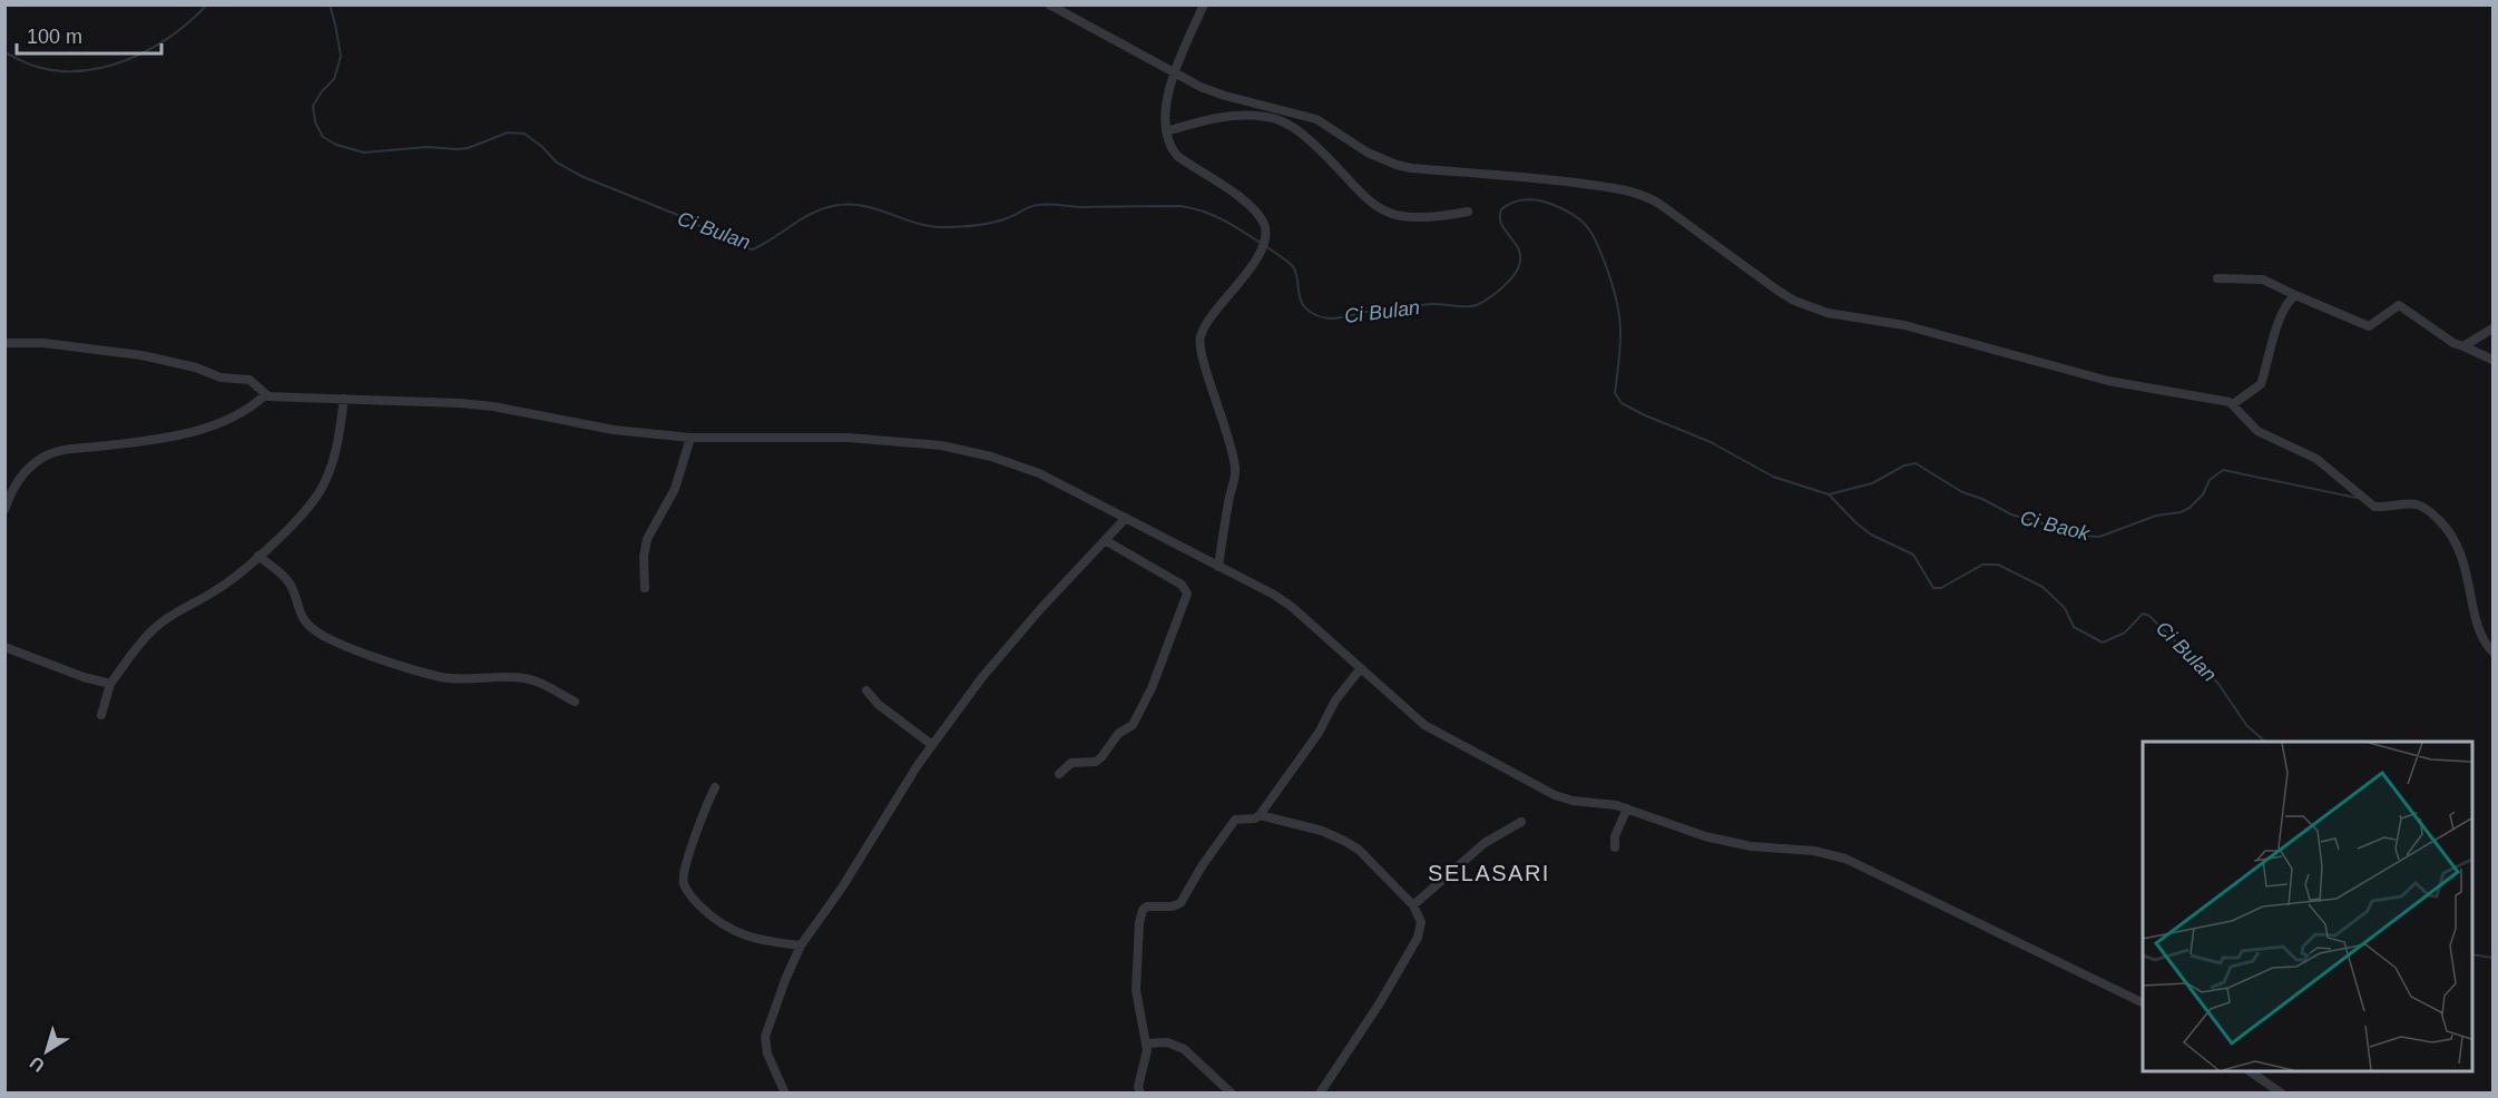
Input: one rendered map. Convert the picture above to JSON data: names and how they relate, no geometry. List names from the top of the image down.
{
  "districts": ["SELASARI"],
  "water": ["Ci Bulan", "Ci Baok"],
  "scale_bar": "100 m",
  "north": "bottom left"
}
